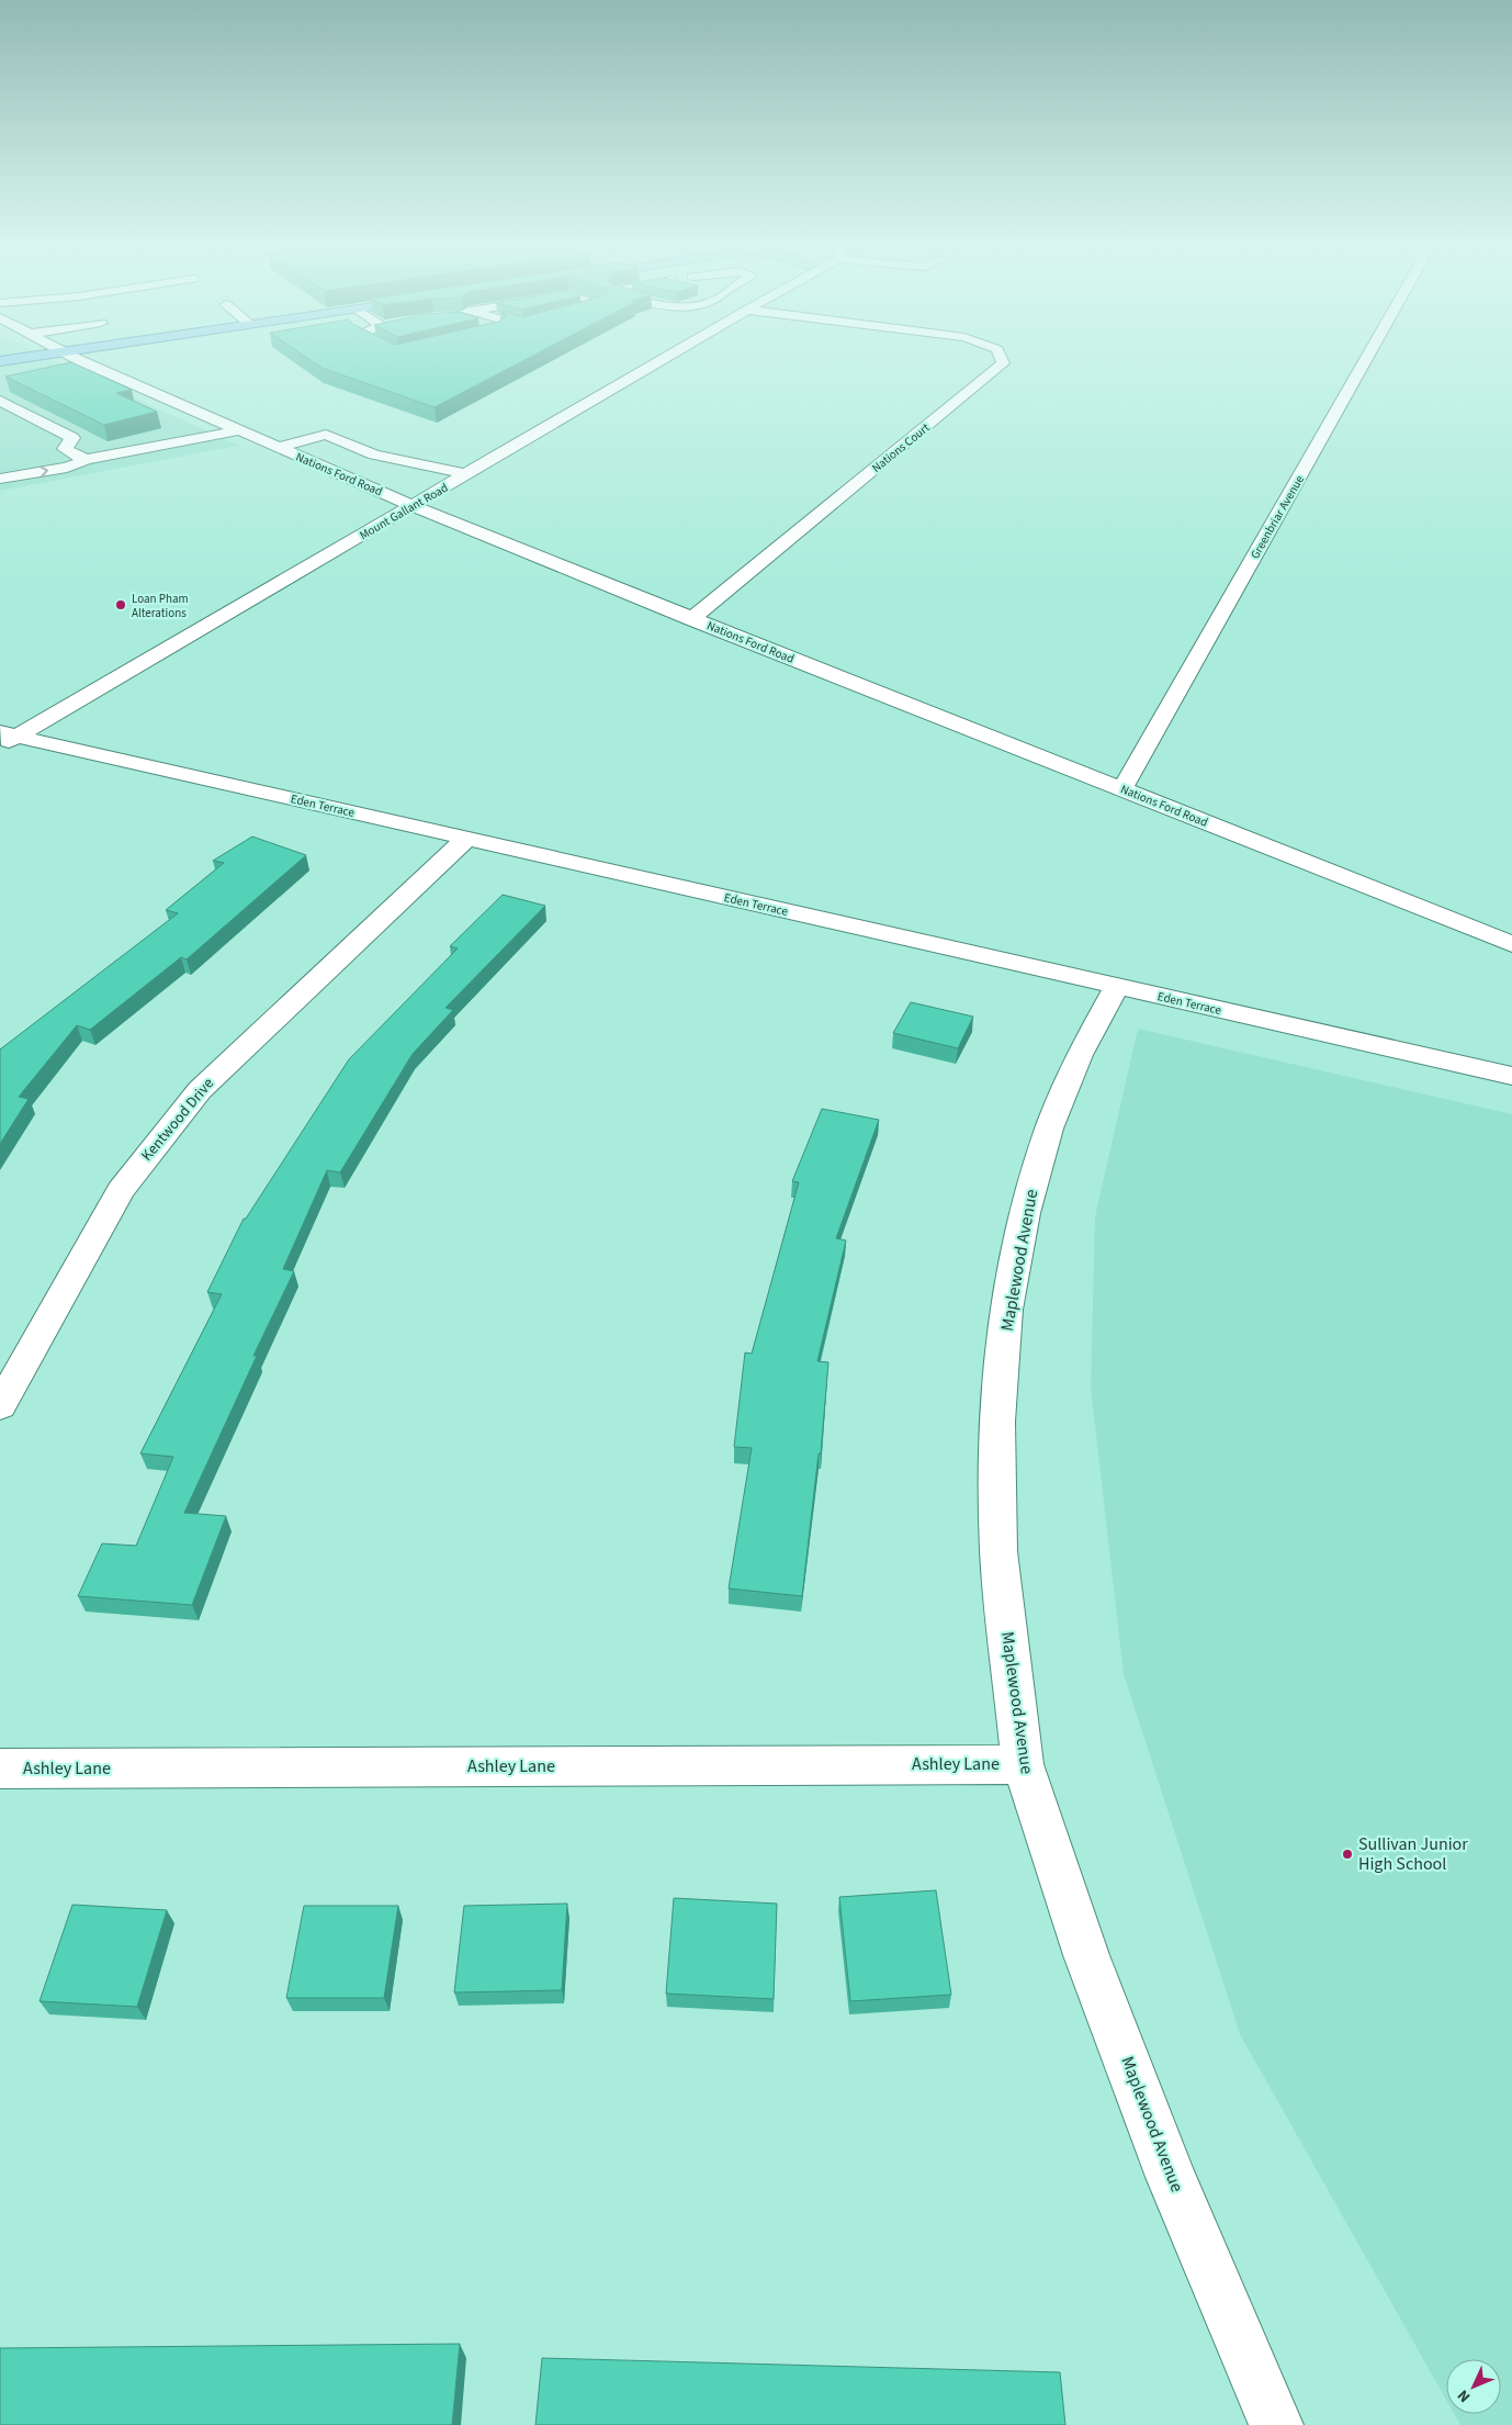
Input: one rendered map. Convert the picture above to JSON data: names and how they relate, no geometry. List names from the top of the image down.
{
  "streets": {
    "street": [
      "Nations Court",
      "Nations Ford Road",
      "Mount Gallant Road",
      "Greenbriar Avenue",
      "Eden Terrace",
      "Kentwood Drive",
      "Maplewood Avenue",
      "Ashley Lane"
    ]
  },
  "crossings": [
    ["Nations Court", "Nations Ford Road"],
    ["Nations Ford Road", "Mount Gallant Road"],
    ["Nations Ford Road", "Greenbriar Avenue"],
    ["Mount Gallant Road", "Eden Terrace"],
    ["Eden Terrace", "Kentwood Drive"],
    ["Eden Terrace", "Maplewood Avenue"],
    ["Maplewood Avenue", "Ashley Lane"]
  ],
  "places": ["Loan Pham Alterations", "Sullivan Junior High School"],
  "north": "bottom left"
}
